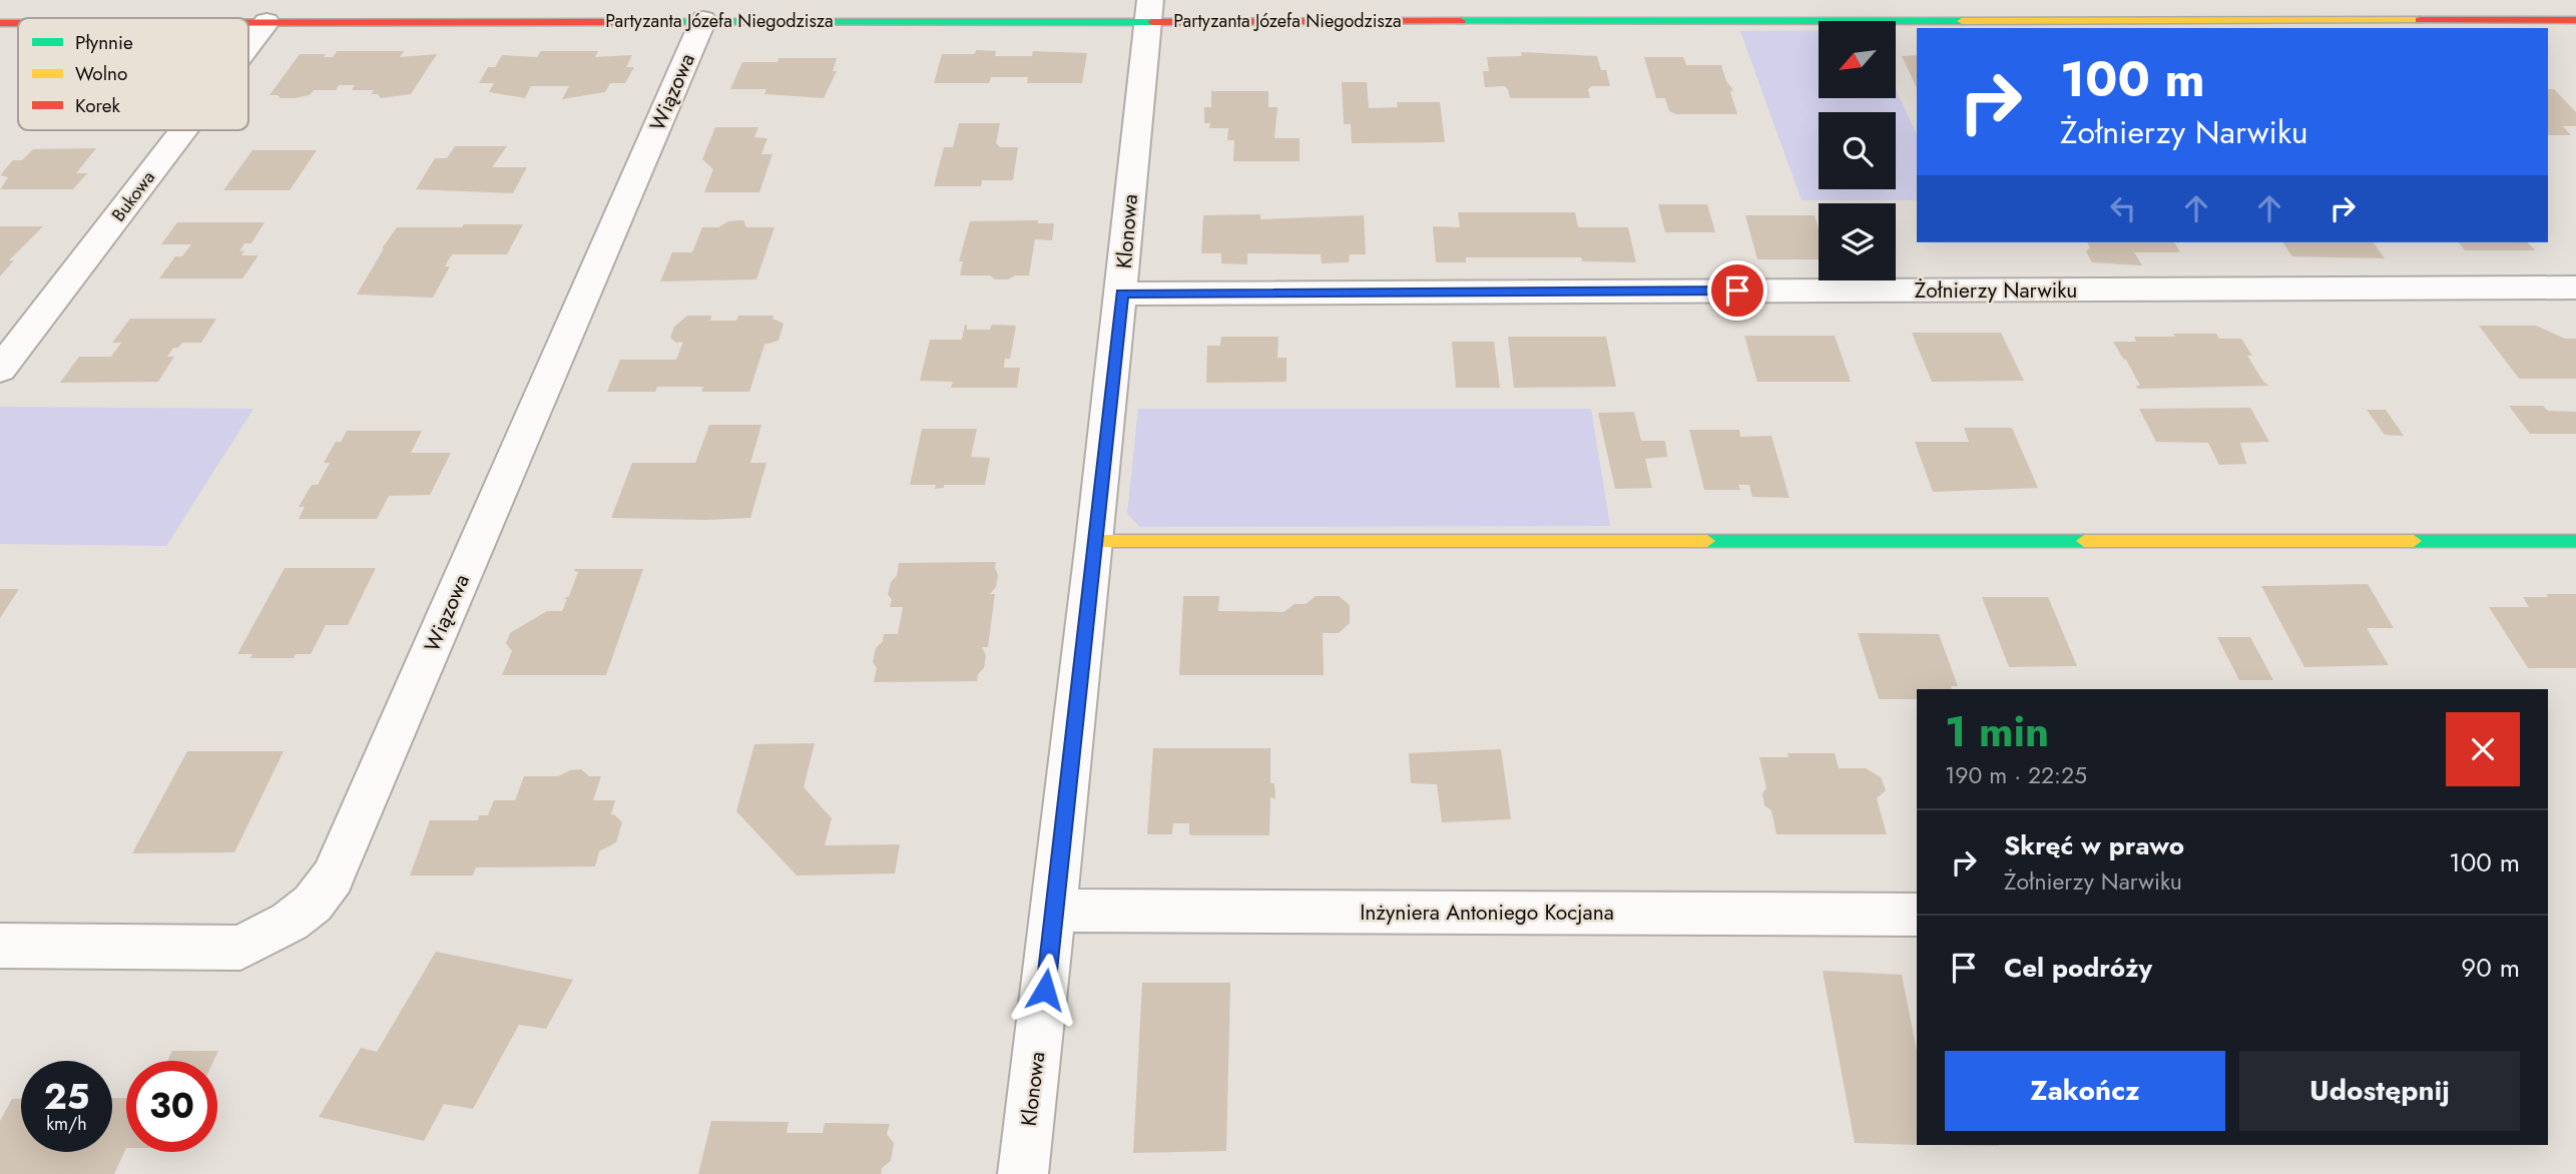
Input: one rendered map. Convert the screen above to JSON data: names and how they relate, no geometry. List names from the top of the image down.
{
  "streets": {
    "street": [
      "Partyzanta Józefa Niegodzisza",
      "Wiązowa",
      "Bukowa",
      "Klonowa",
      "Żołnierzy Narwiku",
      "Inżyniera Antoniego Kocjana"
    ]
  },
  "crossings": [
    ["Partyzanta Józefa Niegodzisza", "Wiązowa"],
    ["Partyzanta Józefa Niegodzisza", "Bukowa"],
    ["Partyzanta Józefa Niegodzisza", "Klonowa"],
    ["Klonowa", "Żołnierzy Narwiku"],
    ["Klonowa", "Inżyniera Antoniego Kocjana"]
  ],
  "legend": ["Płynnie", "Wolno", "Korek"],
  "north": "bottom left",
  "page": {
    "turn": ["100 m", "Żołnierzy Narwiku"],
    "heading": ["1 min", "190 m · 22:25"],
    "list": [
      {
        "name": "Skręć w prawo",
        "note": "Żołnierzy Narwiku",
        "value": "100 m"
      },
      {
        "name": "Cel podróży",
        "value": "90 m"
      }
    ],
    "buttons": ["Zakończ", "Udostępnij"],
    "speed": "25 km/h",
    "limit": "30"
  }
}
